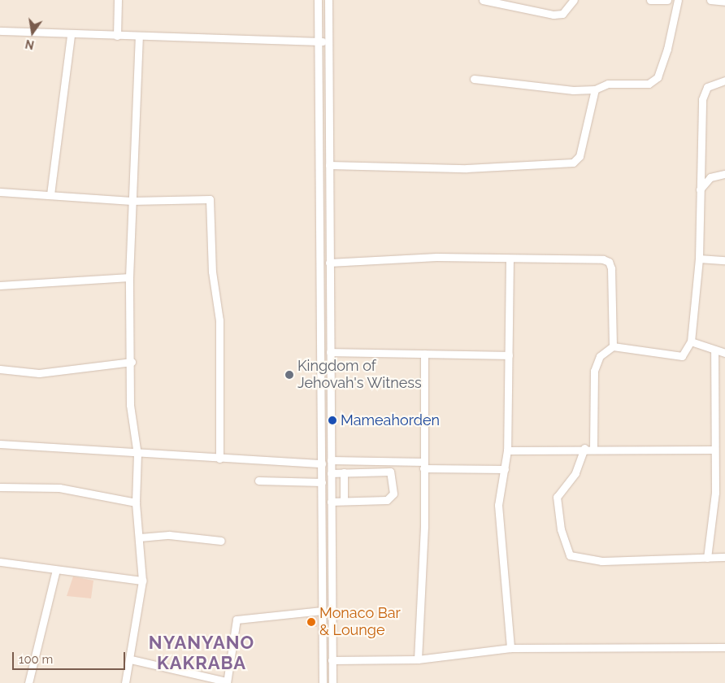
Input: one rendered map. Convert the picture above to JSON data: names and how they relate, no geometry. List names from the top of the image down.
{
  "districts": ["NYANYANO KAKRABA"],
  "places": ["Kingdom of Jehovah's Witness", "Mameahorden", "Monaco Bar & Lounge"],
  "scale_bar": "100 m",
  "north": "bottom"
}
